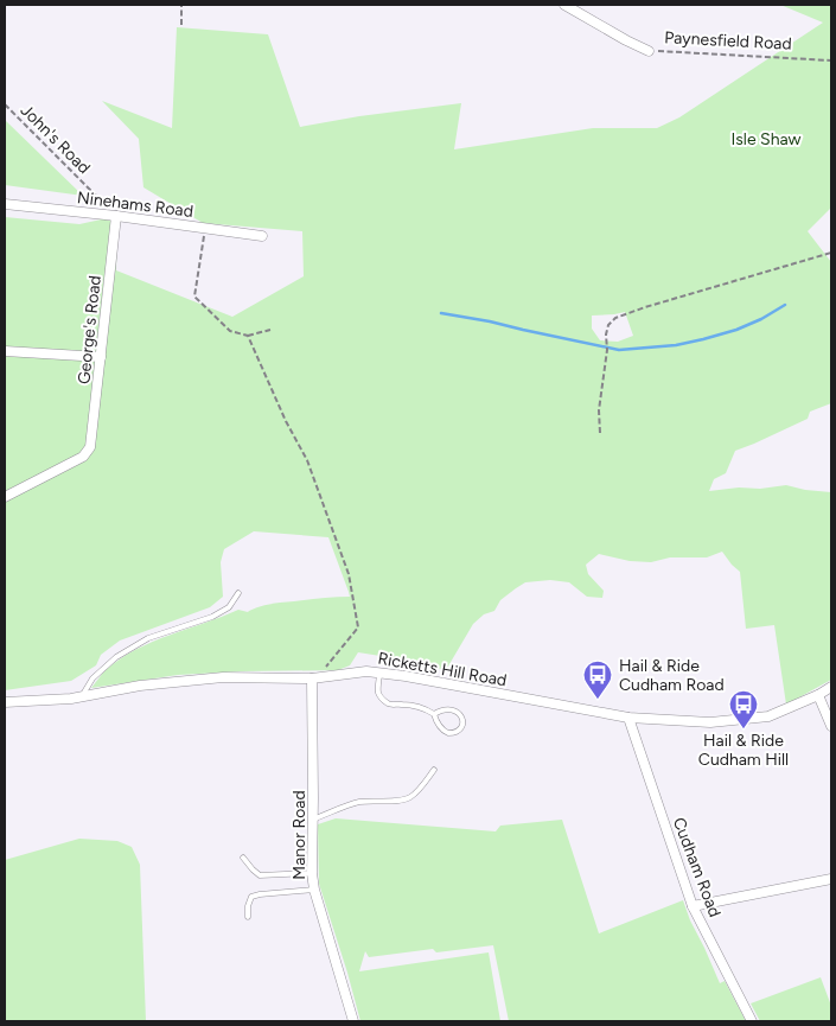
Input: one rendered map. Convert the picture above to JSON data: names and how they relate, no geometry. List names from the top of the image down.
{
  "streets": {
    "street": [
      "Paynesfield Road",
      "Ninehams Road",
      "George's Road",
      "Ricketts Hill Road",
      "Manor Road",
      "Cudham Road"
    ],
    "path": ["John's Road"]
  },
  "crossings": [
    ["John's Road", "Ninehams Road"],
    ["John's Road", "George's Road"],
    ["Ninehams Road", "George's Road"],
    ["Ricketts Hill Road", "Manor Road"],
    ["Ricketts Hill Road", "Cudham Road"]
  ],
  "parks": ["Isle Shaw"],
  "places": {
    "bus stop": ["Hail & Ride Cudham Road", "Hail & Ride Cudham Hill"]
  }
}
